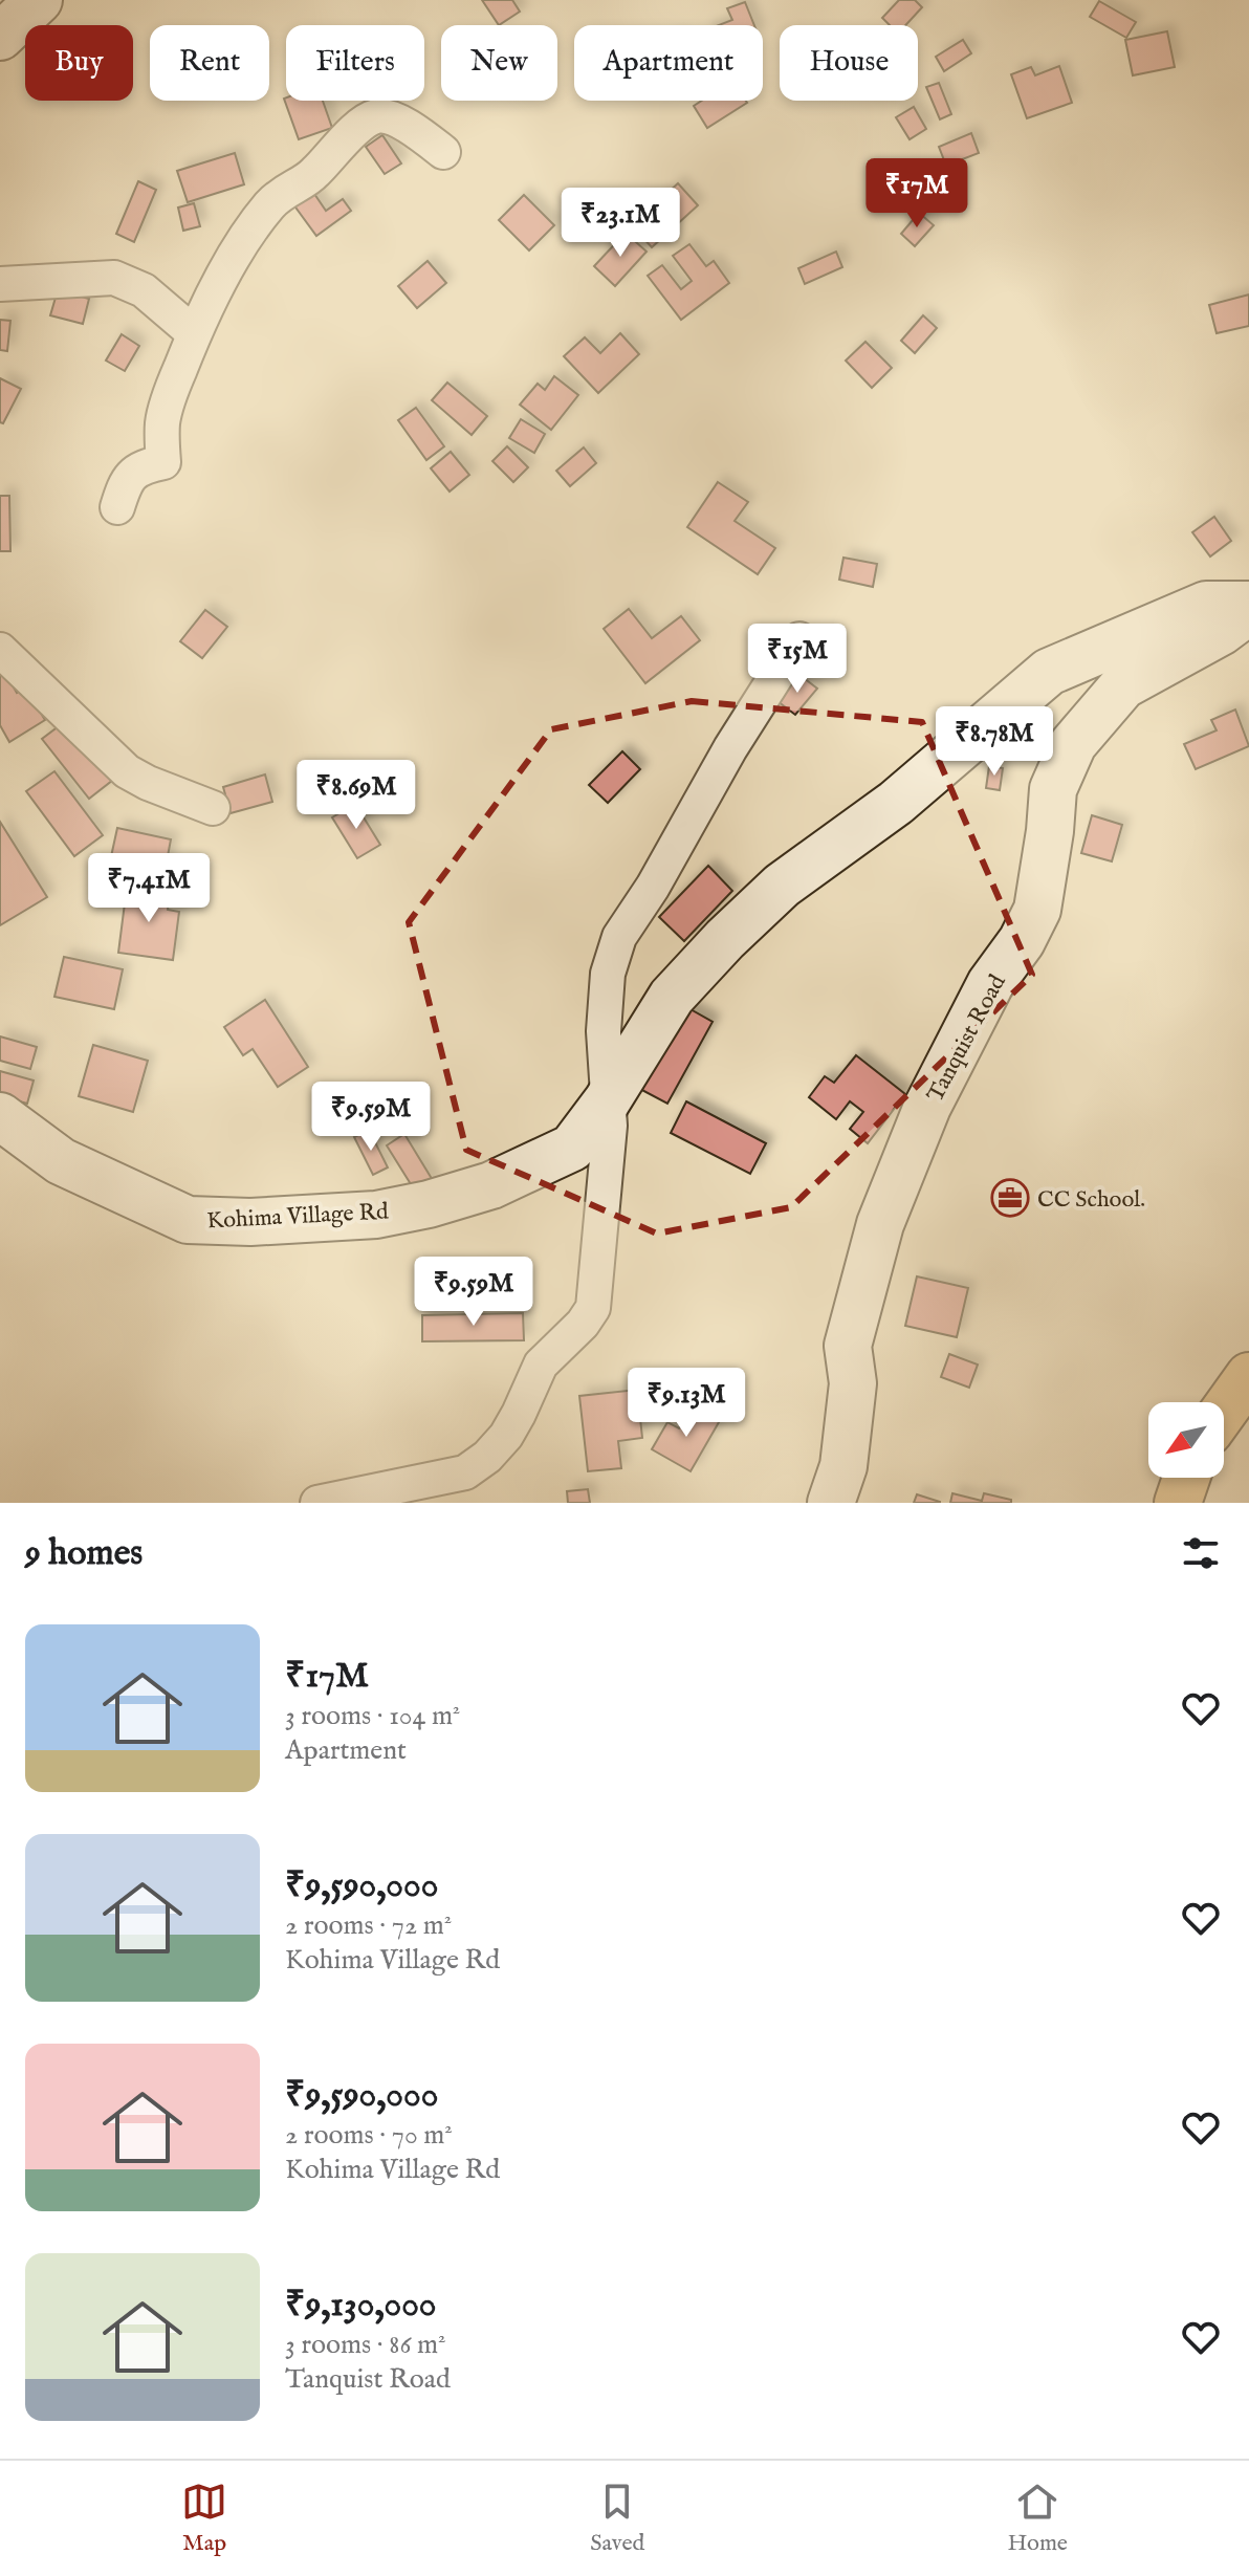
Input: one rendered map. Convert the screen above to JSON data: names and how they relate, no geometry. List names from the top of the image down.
{
  "streets": {
    "main road": ["Tanquist Road", "Kohima Village Rd"]
  },
  "places": {
    "office": ["CC School."]
  },
  "north": "bottom left",
  "page": {
    "chip": [
      "Buy",
      "Rent",
      "Filters",
      "New",
      "Apartment",
      "House"
    ],
    "price": [
      "₹17M",
      "₹23.1M",
      "₹15M",
      "₹8.78M",
      "₹8.69M",
      "₹7.41M",
      "₹9.59M",
      "₹9.59M",
      "₹9.13M"
    ],
    "heading": "9 homes",
    "list": [
      {
        "name": "₹17M",
        "note": "3 rooms · 104 m² · Apartment"
      },
      {
        "name": "₹9,590,000",
        "note": "2 rooms · 72 m² · Kohima Village Rd"
      },
      {
        "name": "₹9,590,000",
        "note": "2 rooms · 70 m² · Kohima Village Rd"
      },
      {
        "name": "₹9,130,000",
        "note": "3 rooms · 86 m² · Tanquist Road"
      }
    ],
    "tabs": ["Map", "Saved", "Home"]
  }
}
